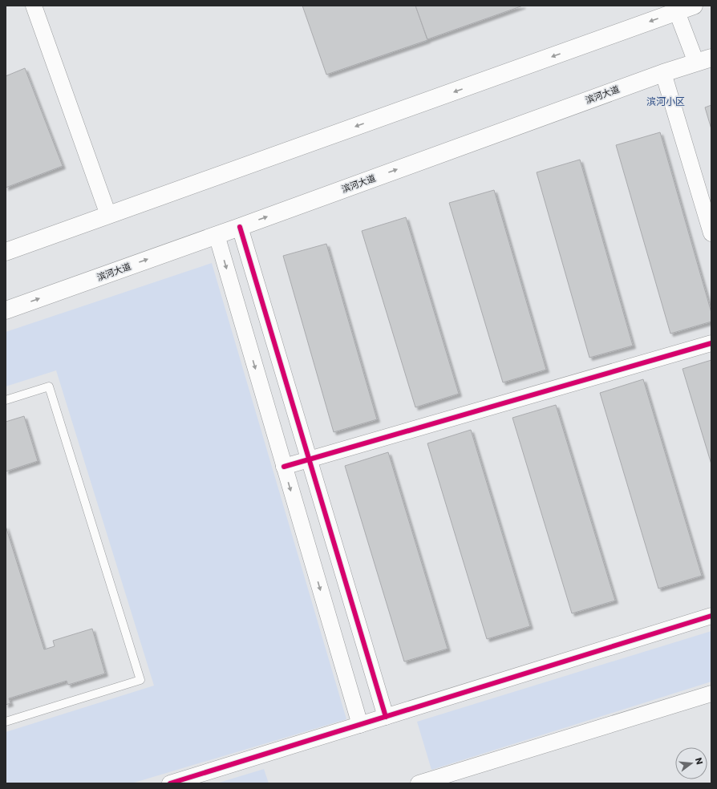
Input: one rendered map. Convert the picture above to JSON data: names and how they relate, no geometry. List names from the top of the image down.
{
  "streets": {
    "main road": ["滨河大道"]
  },
  "districts": ["滨河小区"],
  "north": "right"
}
